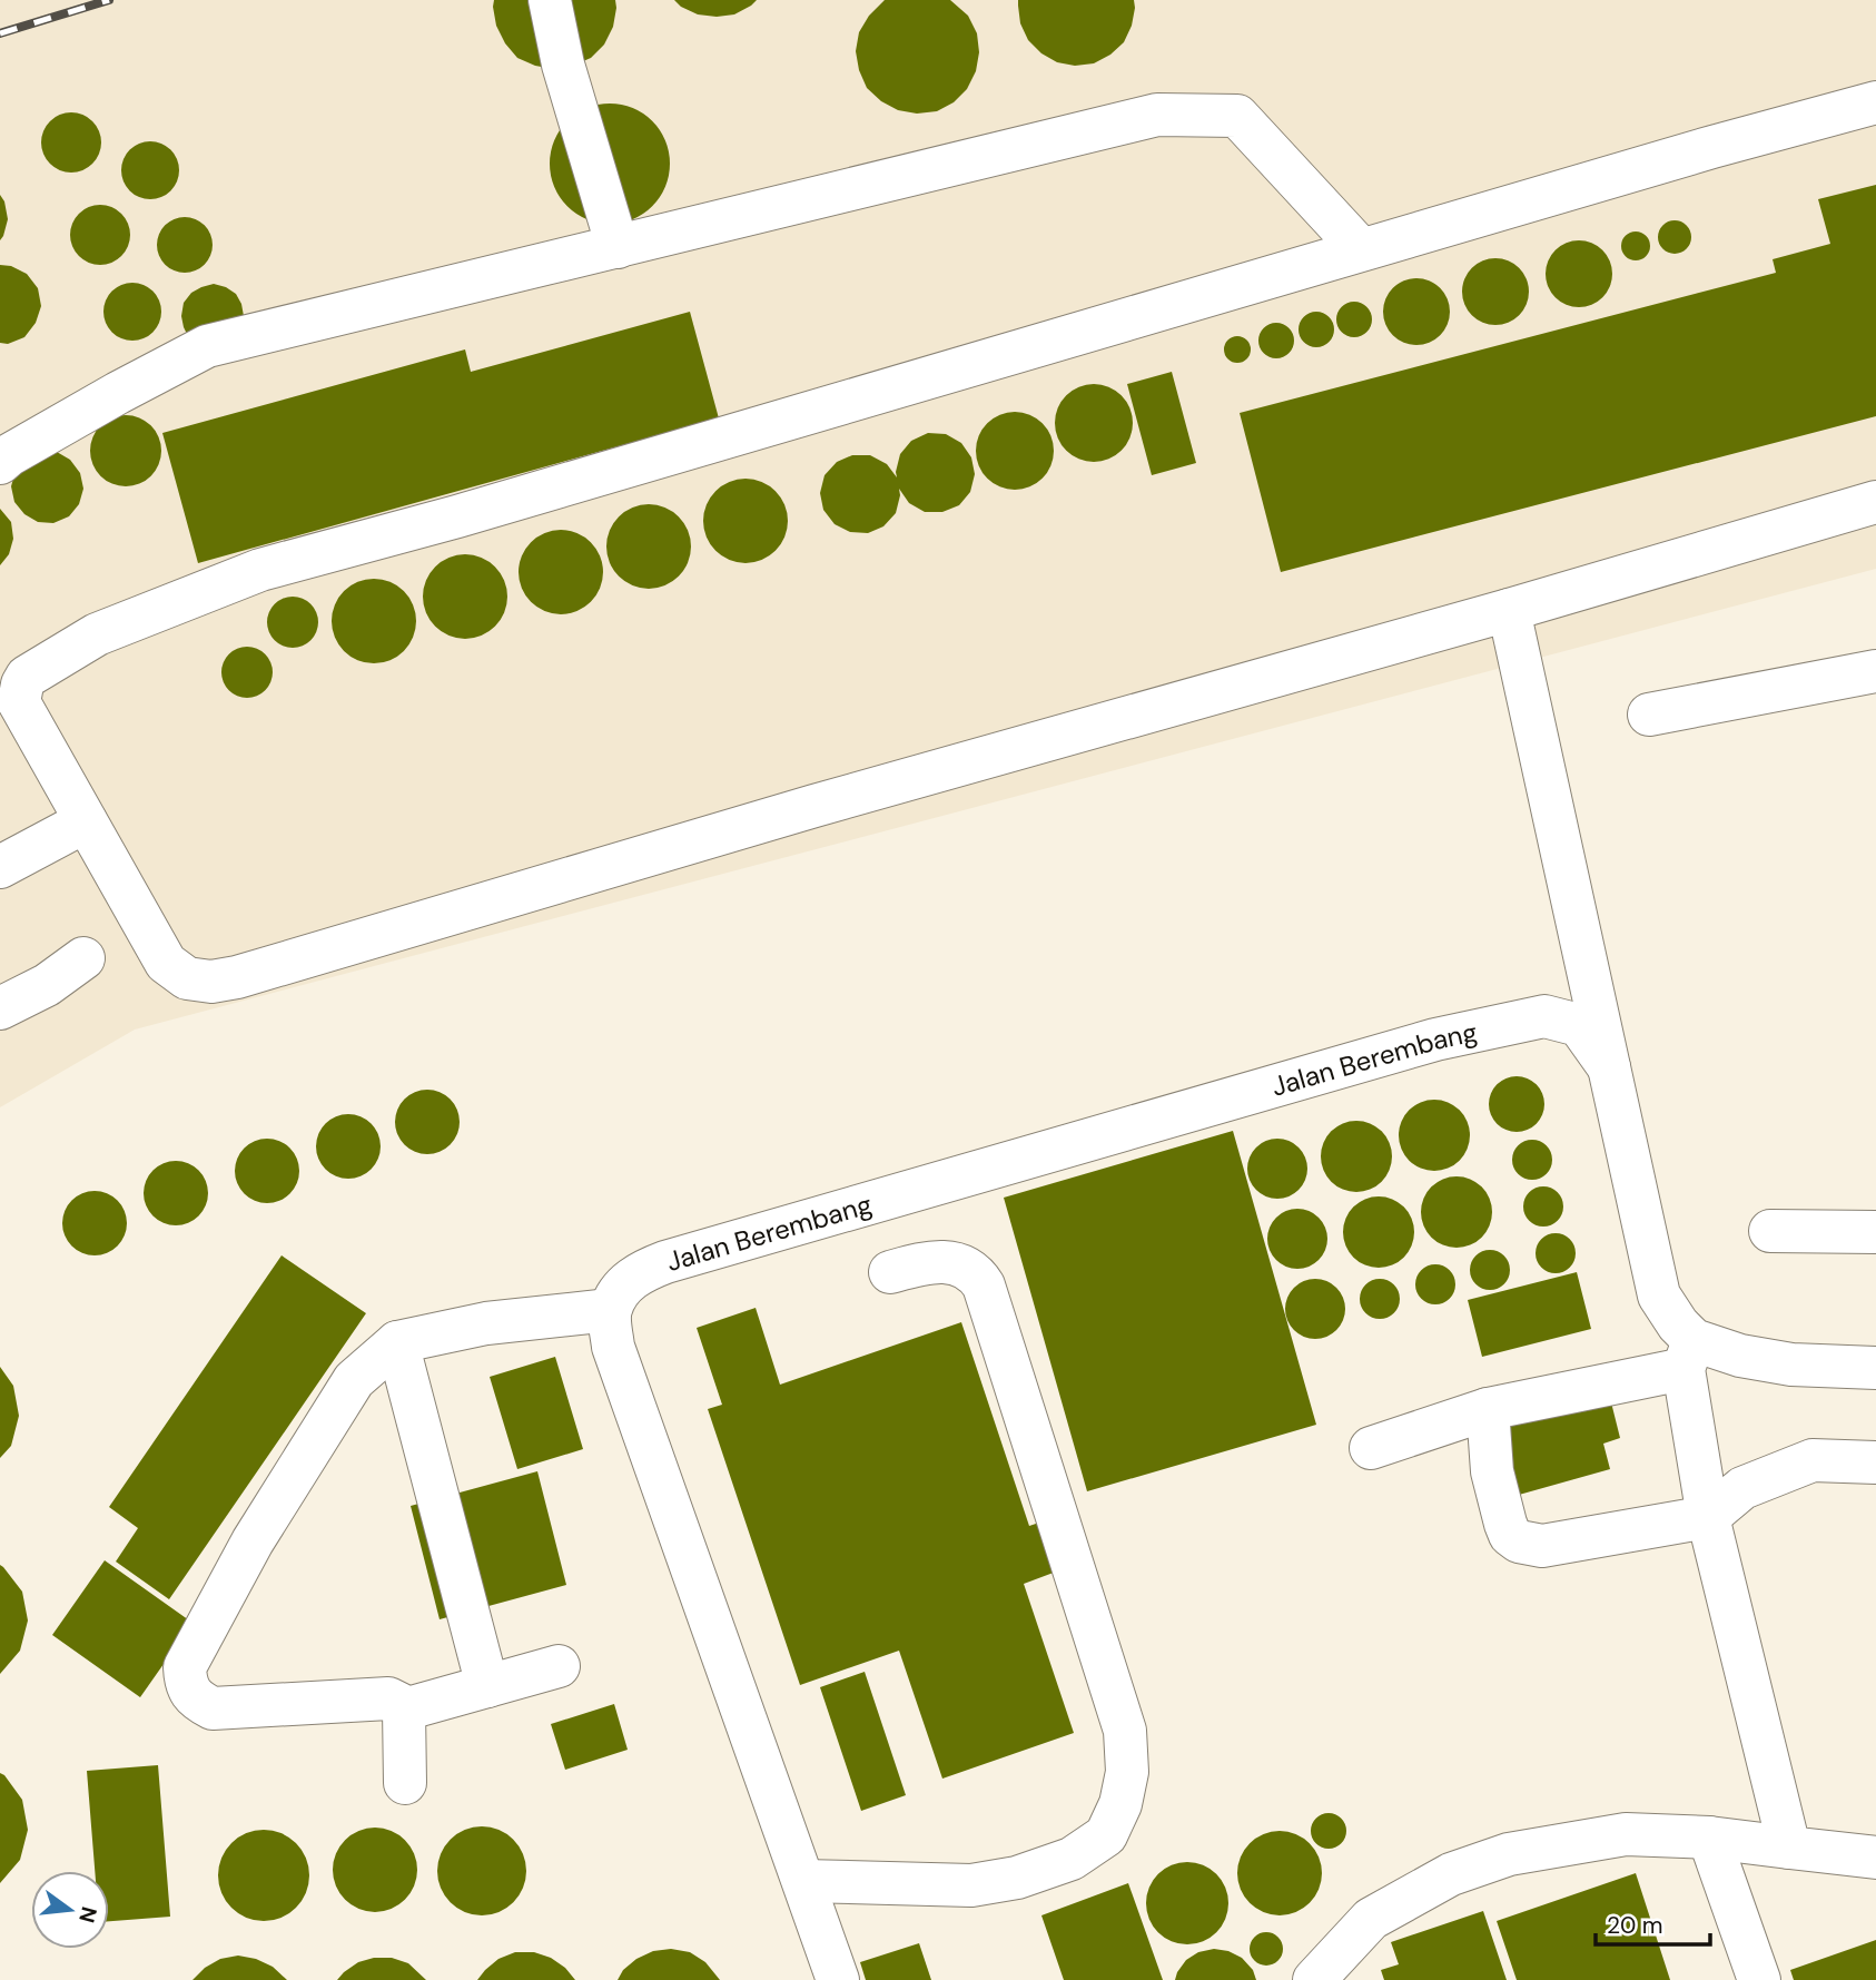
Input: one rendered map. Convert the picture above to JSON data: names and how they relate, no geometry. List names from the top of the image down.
{
  "streets": {
    "lane": ["Jalan Berembang"]
  },
  "scale_bar": "20 m",
  "north": "right"
}
